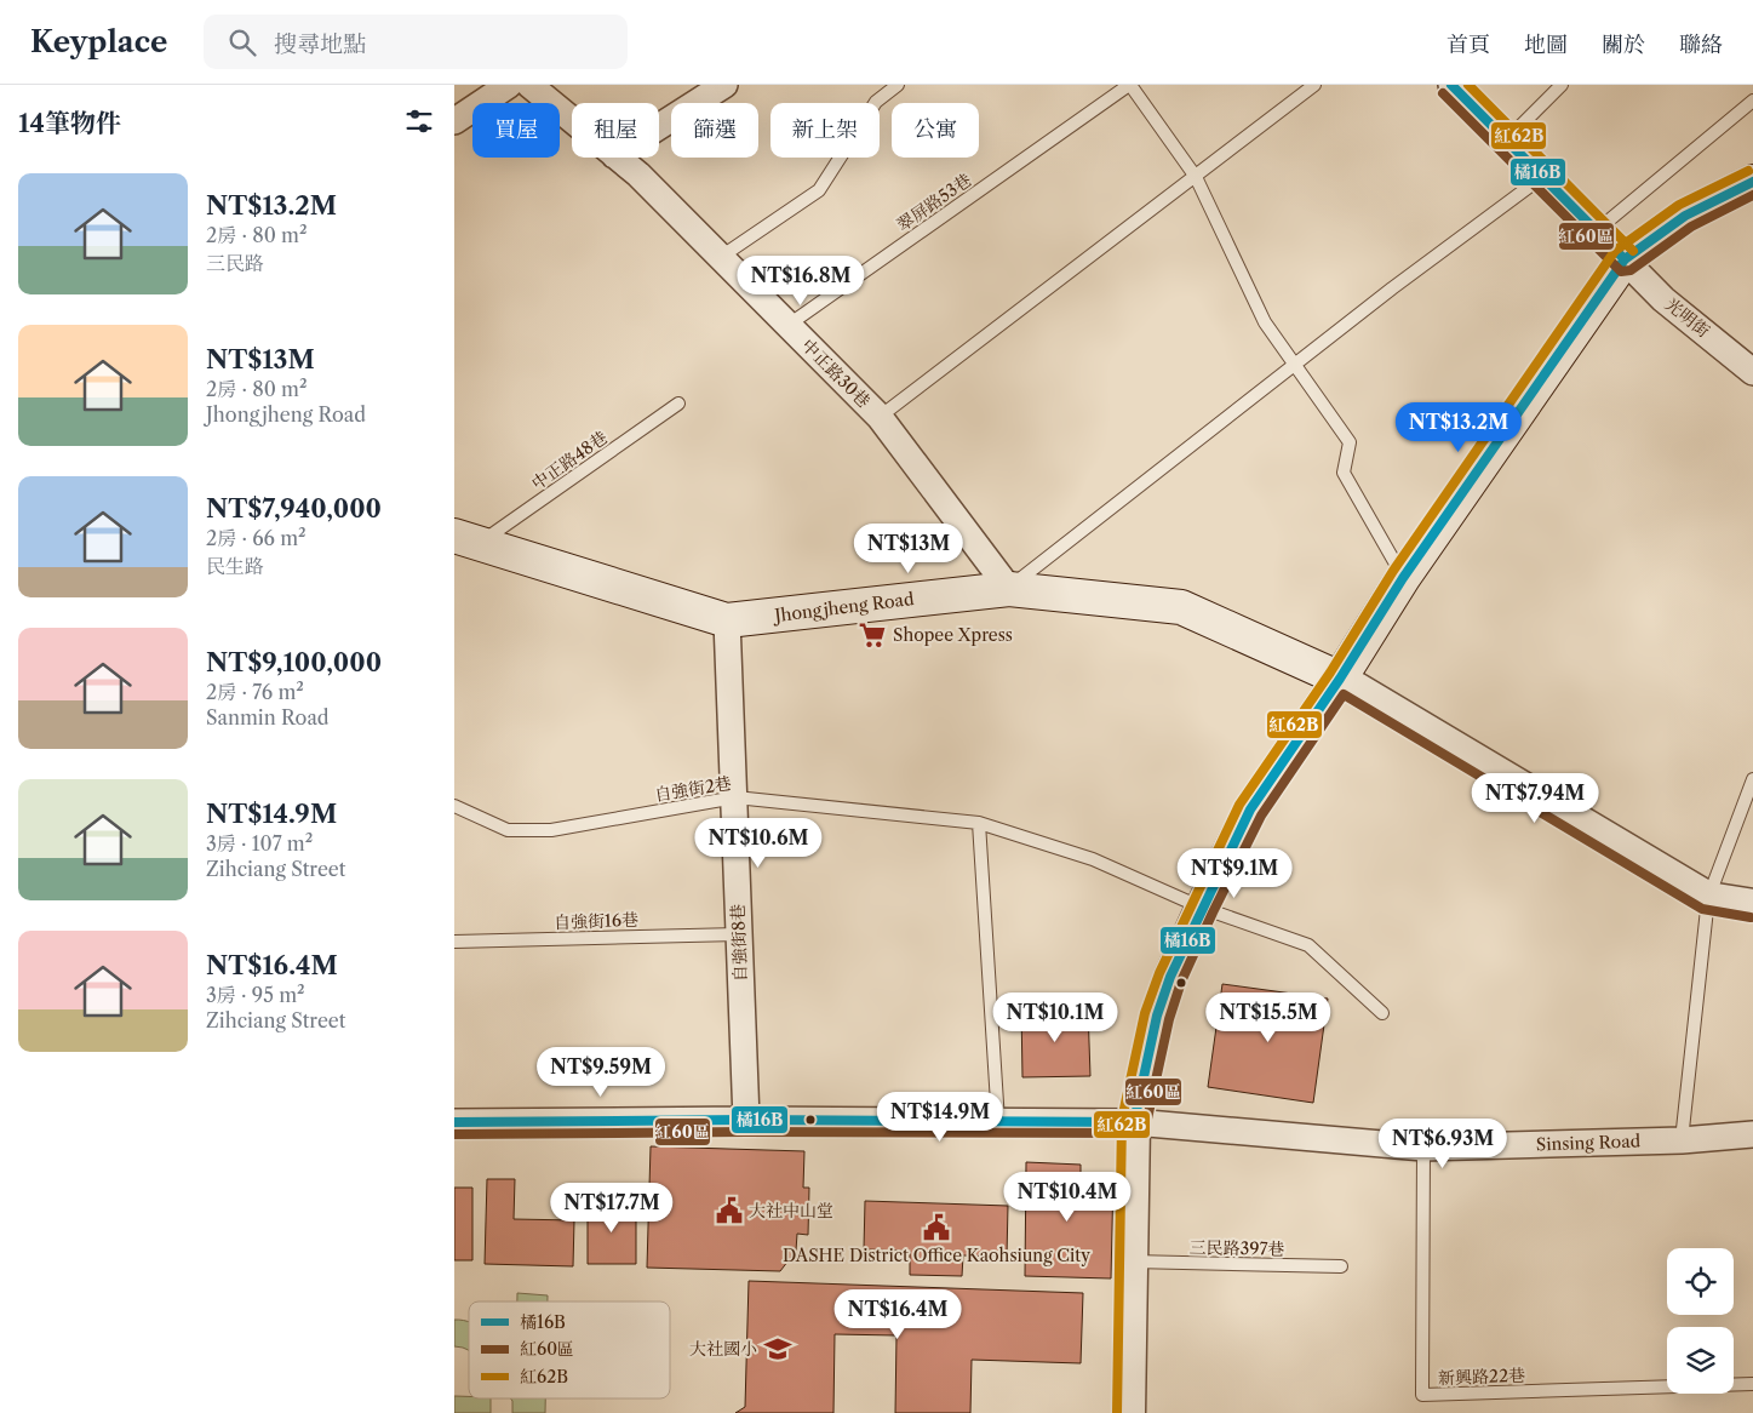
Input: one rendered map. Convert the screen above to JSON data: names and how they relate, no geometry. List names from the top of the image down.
{
  "streets": {
    "main road": ["Jhongjheng Road"],
    "street": [
      "光明街",
      "中正路30巷",
      "自強街8巷",
      "Sinsing Road"
    ],
    "lane": [
      "翠屏路53巷",
      "中正路48巷",
      "自強街2巷",
      "自強街16巷",
      "三民路397巷",
      "新興路22巷"
    ]
  },
  "crossings": [
    ["翠屏路53巷", "中正路30巷"],
    ["中正路30巷", "Jhongjheng Road"],
    ["中正路48巷", "Jhongjheng Road"],
    ["Jhongjheng Road", "自強街8巷"],
    ["自強街2巷", "自強街8巷"],
    ["自強街16巷", "自強街8巷"],
    ["自強街8巷", "Sinsing Road"],
    ["Sinsing Road", "新興路22巷"]
  ],
  "places": {
    "supermarket": ["Shopee Xpress"],
    "public building": ["大社中山堂", "DASHE District Office Kaohsiung City"],
    "school or university": ["大社國小"]
  },
  "lines": ["transit line 橘16B", "transit line 紅62B", "transit line 紅60區"],
  "legend": ["橘16B", "紅60區", "紅62B"],
  "page": {
    "header": "Keyplace",
    "search": "搜尋地點",
    "nav": [
      "首頁",
      "地圖",
      "關於",
      "聯絡"
    ],
    "heading": "14筆物件",
    "chip": [
      "買屋",
      "租屋",
      "篩選",
      "新上架",
      "公寓"
    ],
    "list": [
      {
        "name": "NT$13.2M",
        "note": "2房 · 80 m² · 三民路"
      },
      {
        "name": "NT$13M",
        "note": "2房 · 80 m² · Jhongjheng Road"
      },
      {
        "name": "NT$7,940,000",
        "note": "2房 · 66 m² · 民生路"
      },
      {
        "name": "NT$9,100,000",
        "note": "2房 · 76 m² · Sanmin Road"
      },
      {
        "name": "NT$14.9M",
        "note": "3房 · 107 m² · Zihciang Street"
      },
      {
        "name": "NT$16.4M",
        "note": "3房 · 95 m² · Zihciang Street"
      }
    ],
    "price": [
      "NT$16.8M",
      "NT$13.2M",
      "NT$13M",
      "NT$7.94M",
      "NT$10.6M",
      "NT$9.1M",
      "NT$10.1M",
      "NT$15.5M",
      "NT$9.59M",
      "NT$14.9M",
      "NT$6.93M",
      "NT$10.4M",
      "NT$17.7M",
      "NT$16.4M"
    ]
  }
}
